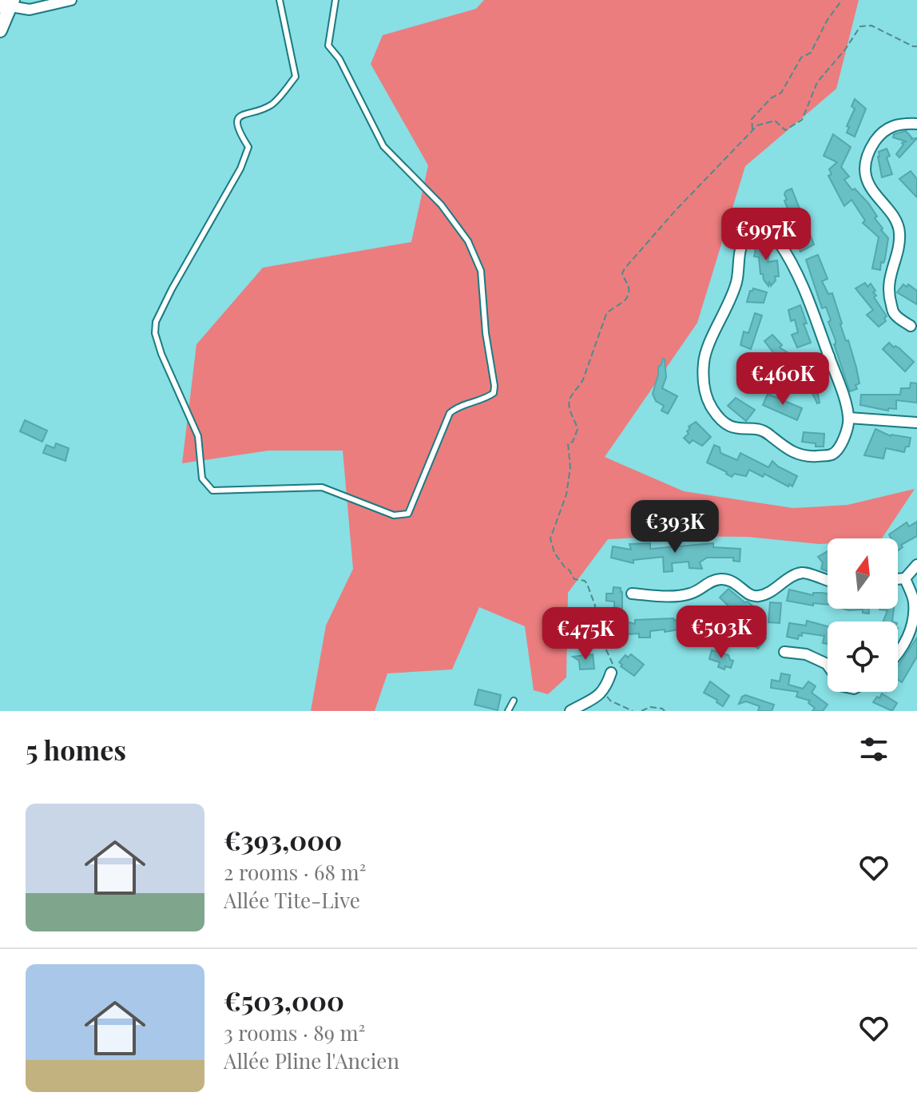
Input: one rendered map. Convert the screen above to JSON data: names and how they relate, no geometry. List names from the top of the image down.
{
  "north": "top",
  "page": {
    "price": [
      "€997K",
      "€460K",
      "€393K",
      "€503K",
      "€475K"
    ],
    "heading": "5 homes",
    "list": [
      {
        "name": "€393,000",
        "note": "2 rooms · 68 m² · Allée Tite-Live"
      },
      {
        "name": "€503,000",
        "note": "3 rooms · 89 m² · Allée Pline l'Ancien"
      }
    ]
  }
}
